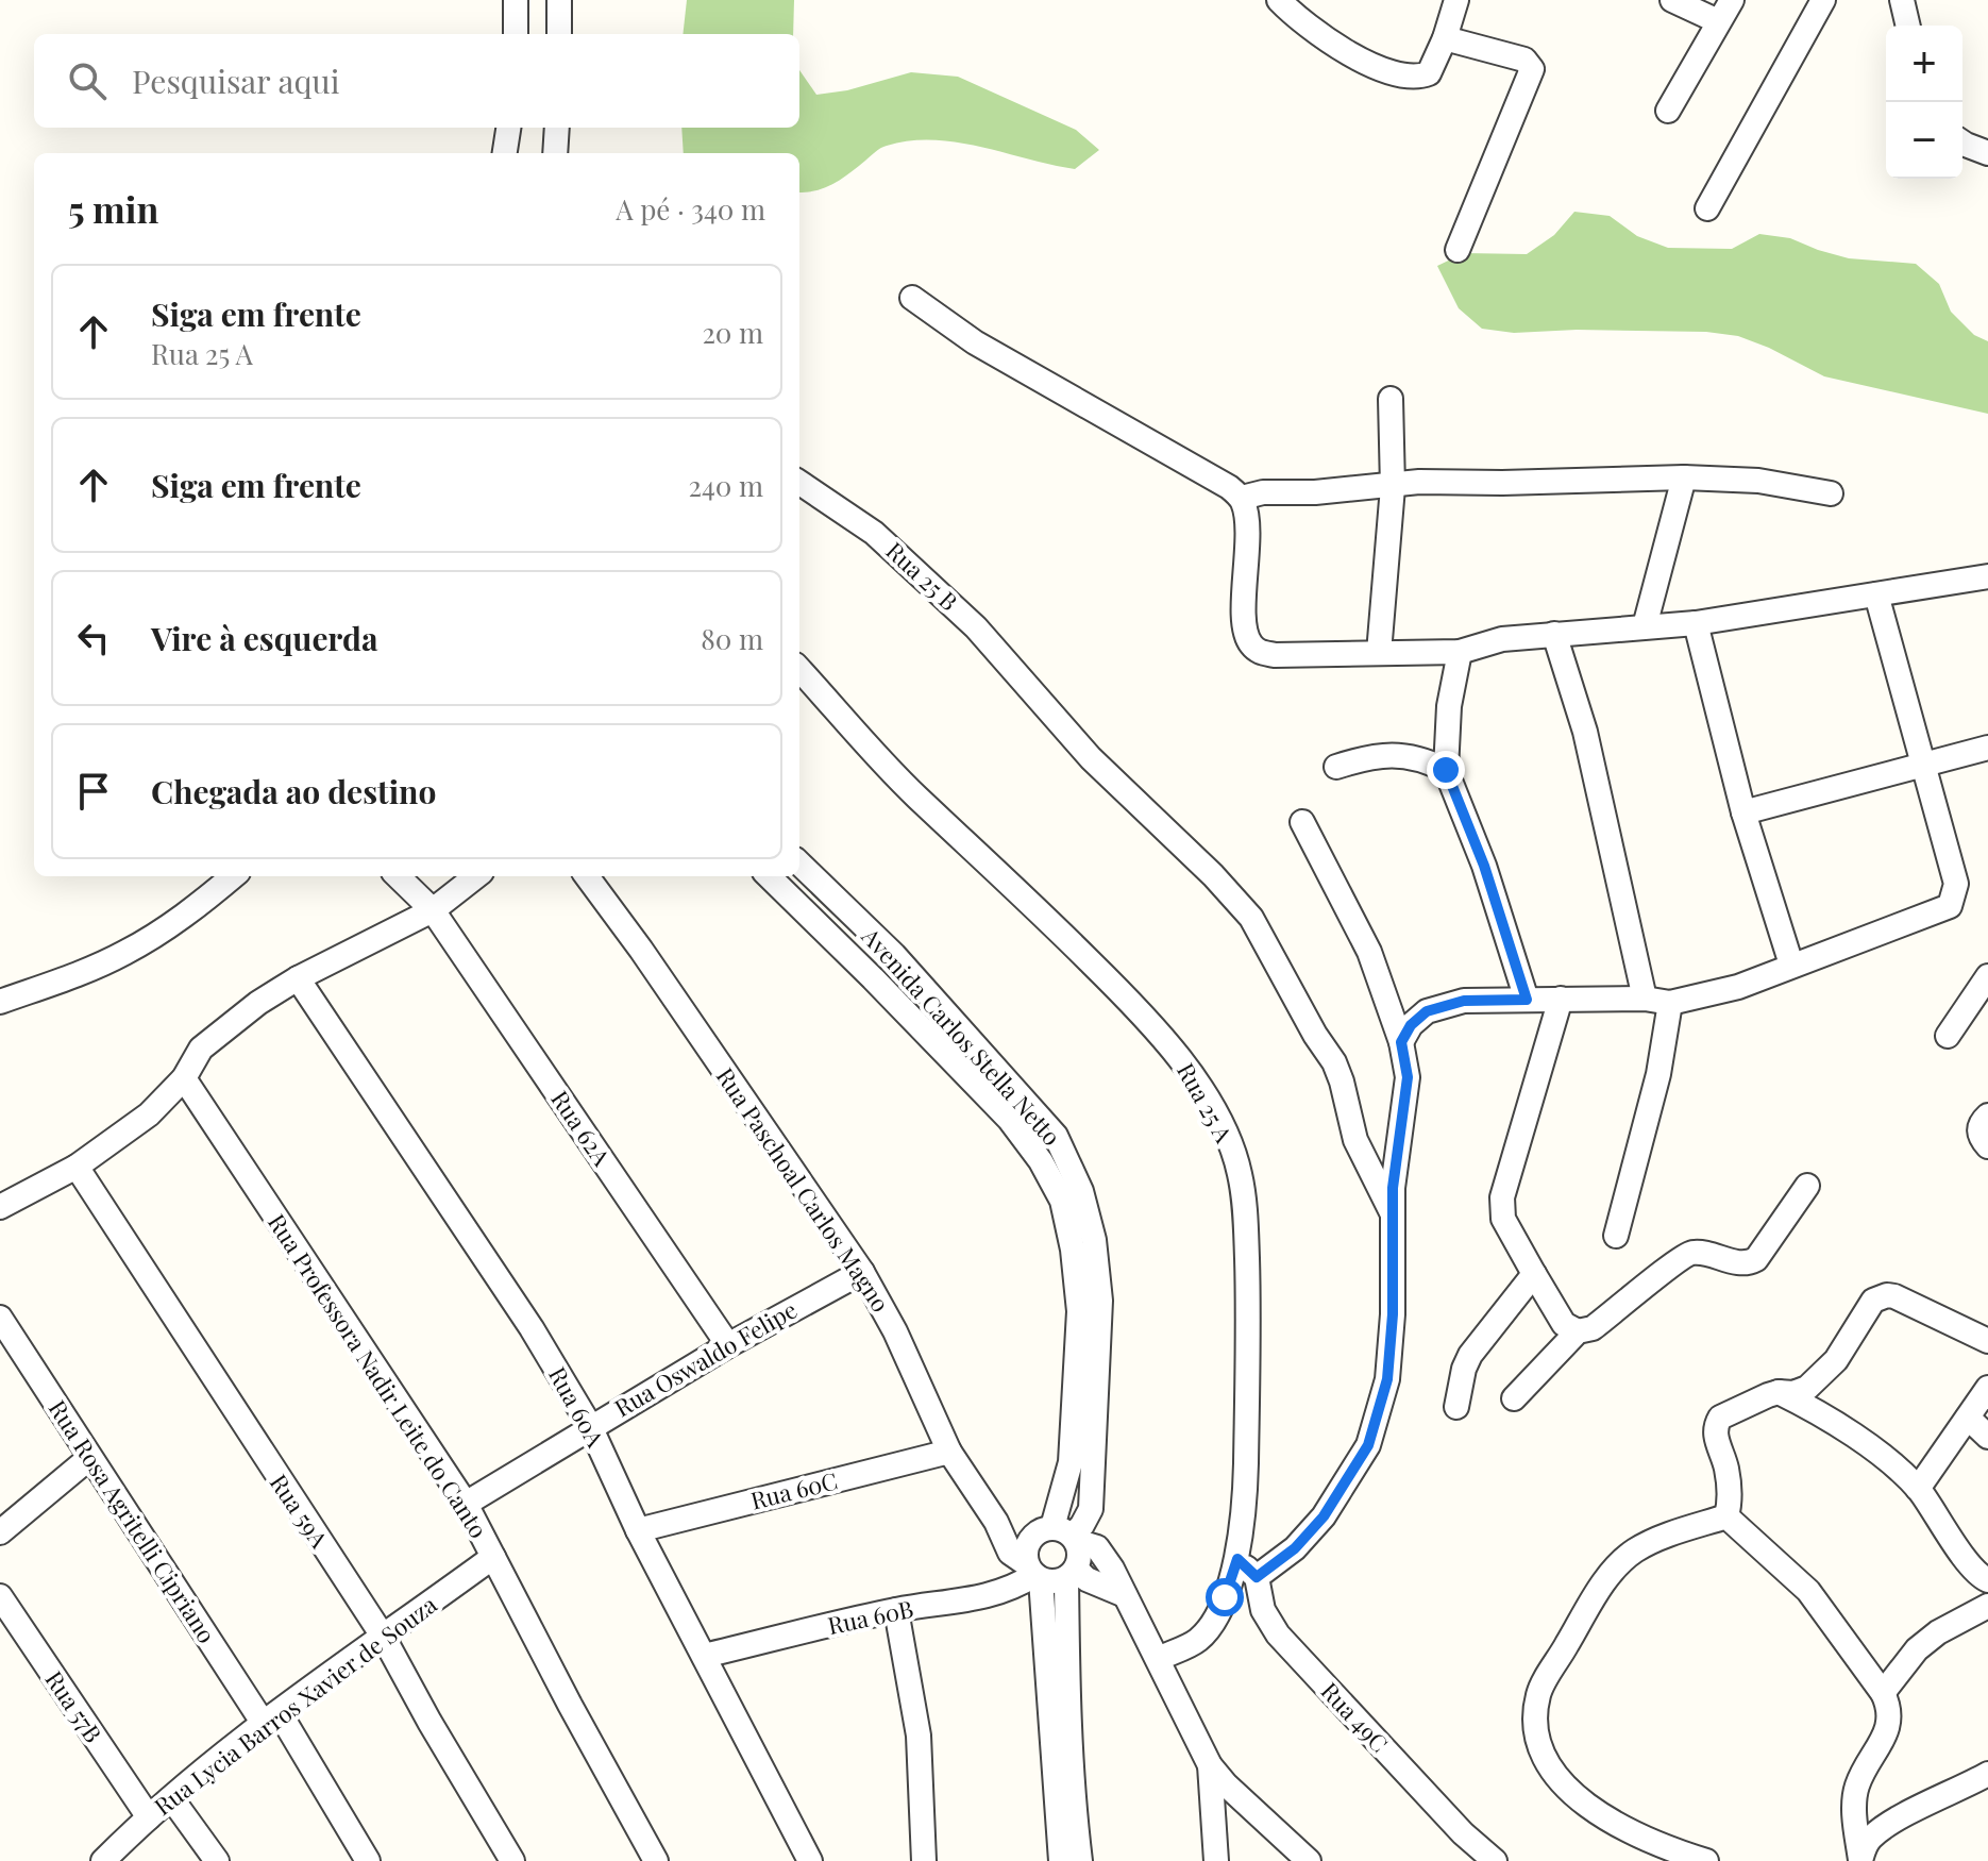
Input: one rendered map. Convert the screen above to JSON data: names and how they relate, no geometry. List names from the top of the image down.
{
  "streets": {
    "street": [
      "Rua 25 B",
      "Avenida Carlos Stella Netto",
      "Rua 25 A",
      "Rua 62A",
      "Rua Paschoal Carlos Magno",
      "Rua Oswaldo Felipe",
      "Rua Professora Nadir Leite do Canto",
      "Rua 60A",
      "Rua 60C",
      "Rua 59A",
      "Rua Rosa Agritelli Cipriano",
      "Rua 60B",
      "Rua Lycia Barros Xavier de Souza",
      "Rua 57B",
      "Rua 49C"
    ]
  },
  "crossings": [
    ["Avenida Carlos Stella Netto", "Rua Paschoal Carlos Magno"],
    ["Avenida Carlos Stella Netto", "Rua 60B"],
    ["Rua 62A", "Rua Oswaldo Felipe"],
    ["Rua Paschoal Carlos Magno", "Rua Oswaldo Felipe"],
    ["Rua Paschoal Carlos Magno", "Rua 60C"],
    ["Rua Paschoal Carlos Magno", "Rua 60B"],
    ["Rua Oswaldo Felipe", "Rua Professora Nadir Leite do Canto"],
    ["Rua Oswaldo Felipe", "Rua 60A"],
    ["Rua Professora Nadir Leite do Canto", "Rua Lycia Barros Xavier de Souza"],
    ["Rua 60A", "Rua 60C"],
    ["Rua 60A", "Rua 60B"],
    ["Rua 59A", "Rua Lycia Barros Xavier de Souza"],
    ["Rua Rosa Agritelli Cipriano", "Rua Lycia Barros Xavier de Souza"],
    ["Rua Lycia Barros Xavier de Souza", "Rua 57B"]
  ],
  "page": {
    "map_buttons": ["+", "−"],
    "search": "Pesquisar aqui",
    "heading": ["5 min", "A pé · 340 m"],
    "list": [
      ["Siga em frente", "Rua 25 A", "20 m"],
      ["Siga em frente", "240 m"],
      ["Vire à esquerda", "80 m"],
      "Chegada ao destino"
    ]
  }
}
